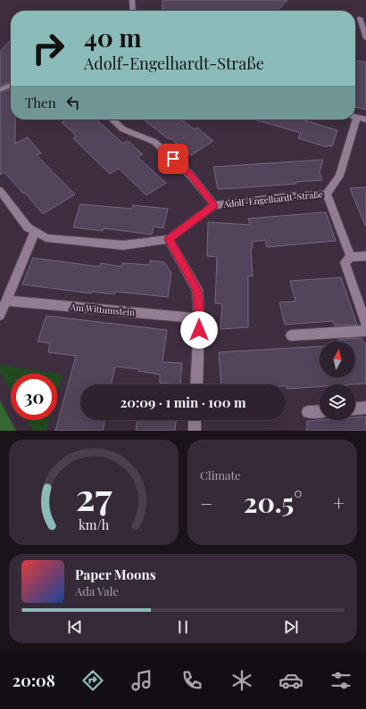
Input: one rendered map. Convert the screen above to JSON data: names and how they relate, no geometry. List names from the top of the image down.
{
  "streets": {
    "street": ["Adolf-Engelhardt-Straße", "Am Wittumstein"]
  },
  "north": "top",
  "page": {
    "turn": ["40 m", "Adolf-Engelhardt-Straße"],
    "then": "Then",
    "limit": "30",
    "trip": "20:09 · 1 min · 100 m",
    "tile": "Climate",
    "heat": ["−", "20.5°", "+"],
    "song": ["Paper Moons", "Ada Vale"],
    "tabs": "20:08",
    "gauge": ["27", "km/h"]
  }
}
